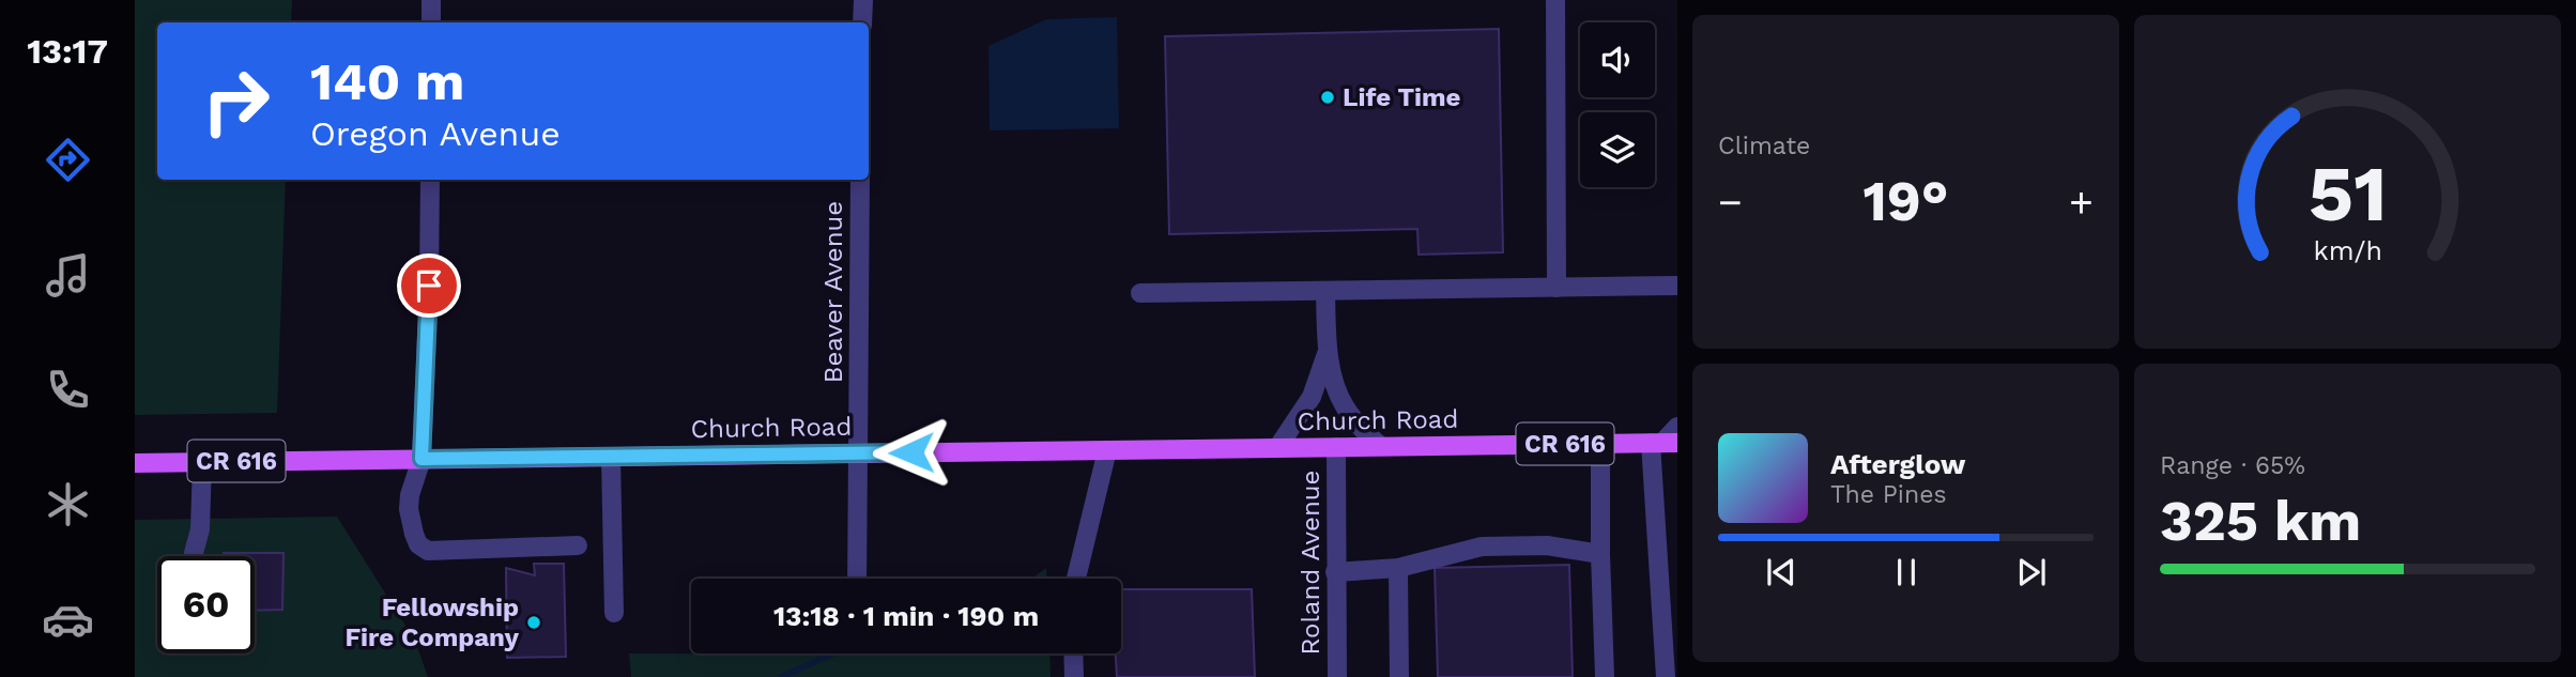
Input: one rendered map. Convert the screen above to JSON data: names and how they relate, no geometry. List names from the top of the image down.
{
  "streets": {
    "main road": ["Church Road", "CR 616"],
    "street": ["Beaver Avenue", "Roland Avenue"]
  },
  "crossings": [
    ["Beaver Avenue", "Church Road"],
    ["Church Road", "Roland Avenue"]
  ],
  "places": ["Life Time", "Fellowship Fire Company"],
  "page": {
    "tabs": "13:17",
    "tile": [
      "Climate",
      ["Range · 65%", "325 km"]
    ],
    "turn": ["140 m", "Oregon Avenue"],
    "heat": ["−", "19°", "+"],
    "song": ["Afterglow", "The Pines"],
    "limit": "60",
    "trip": "13:18 · 1 min · 190 m",
    "gauge": ["51", "km/h"]
  }
}
